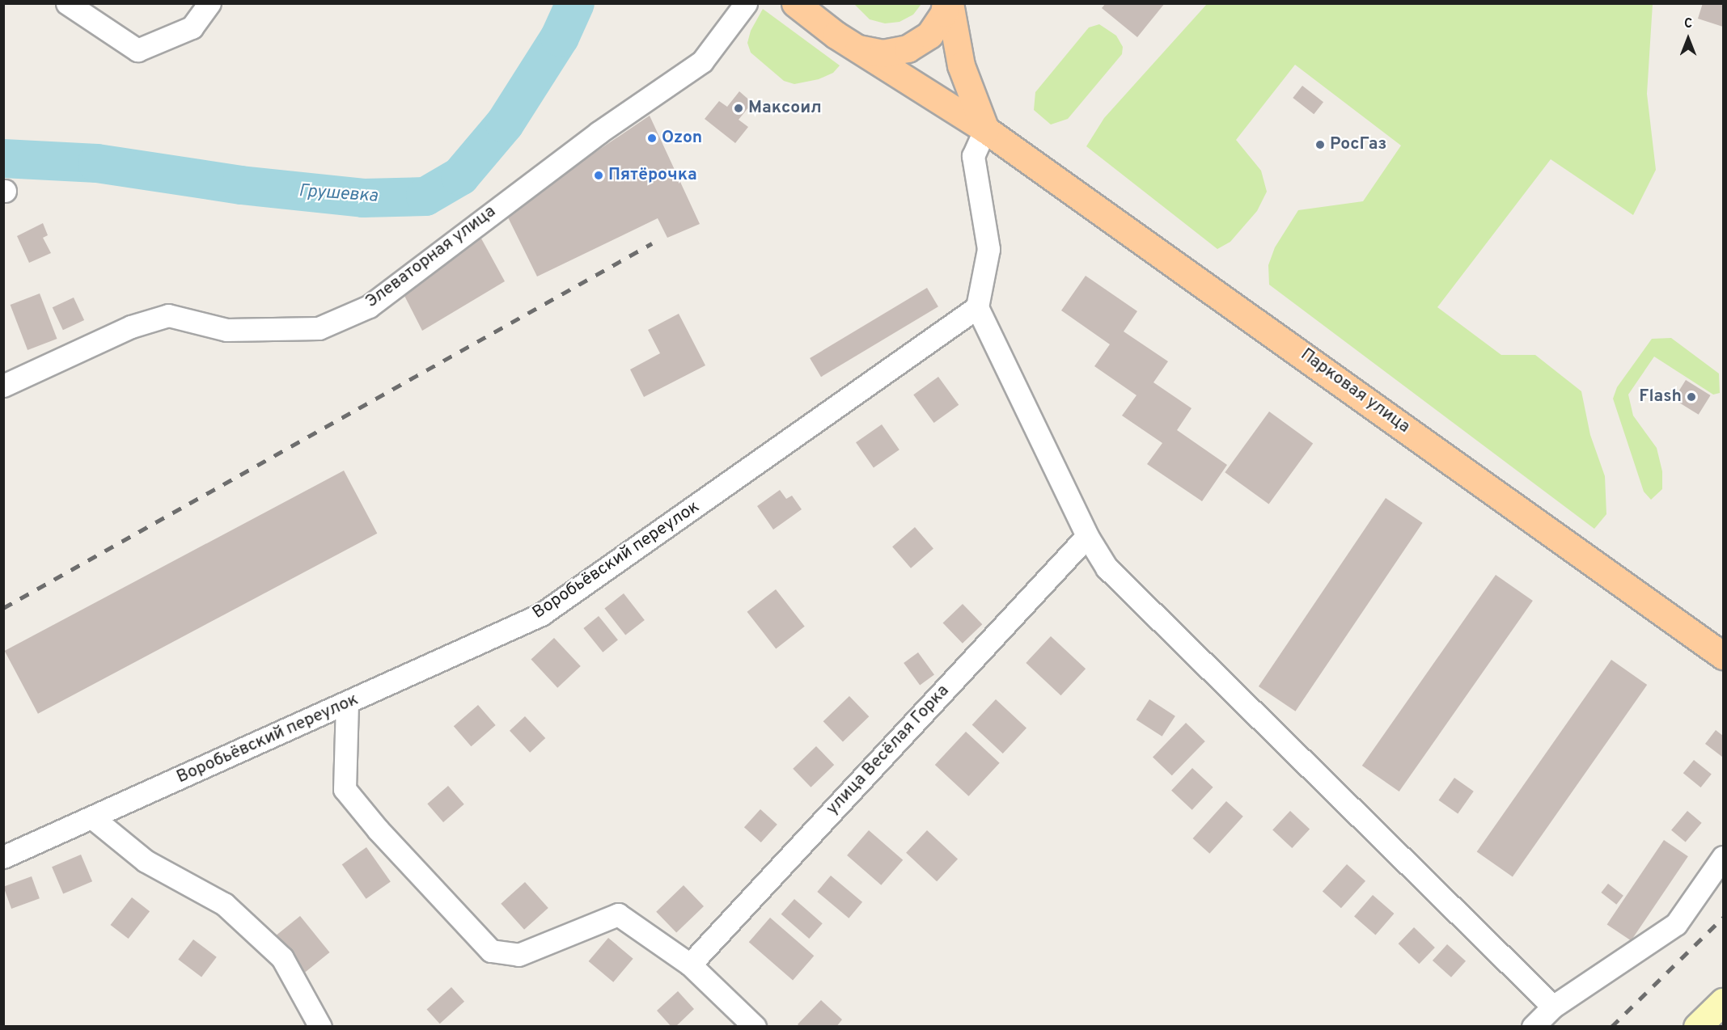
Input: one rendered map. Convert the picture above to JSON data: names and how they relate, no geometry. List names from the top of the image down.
{
  "streets": {
    "main road": ["Парковая улица"],
    "street": ["Элеваторная улица", "Воробьёвский переулок", "улица Весёлая Горка"]
  },
  "water": ["Грушевка"],
  "places": [
    "Максоил",
    "Ozon",
    "РосГаз",
    "Пятёрочка",
    "Flash"
  ],
  "north": "top"
}
